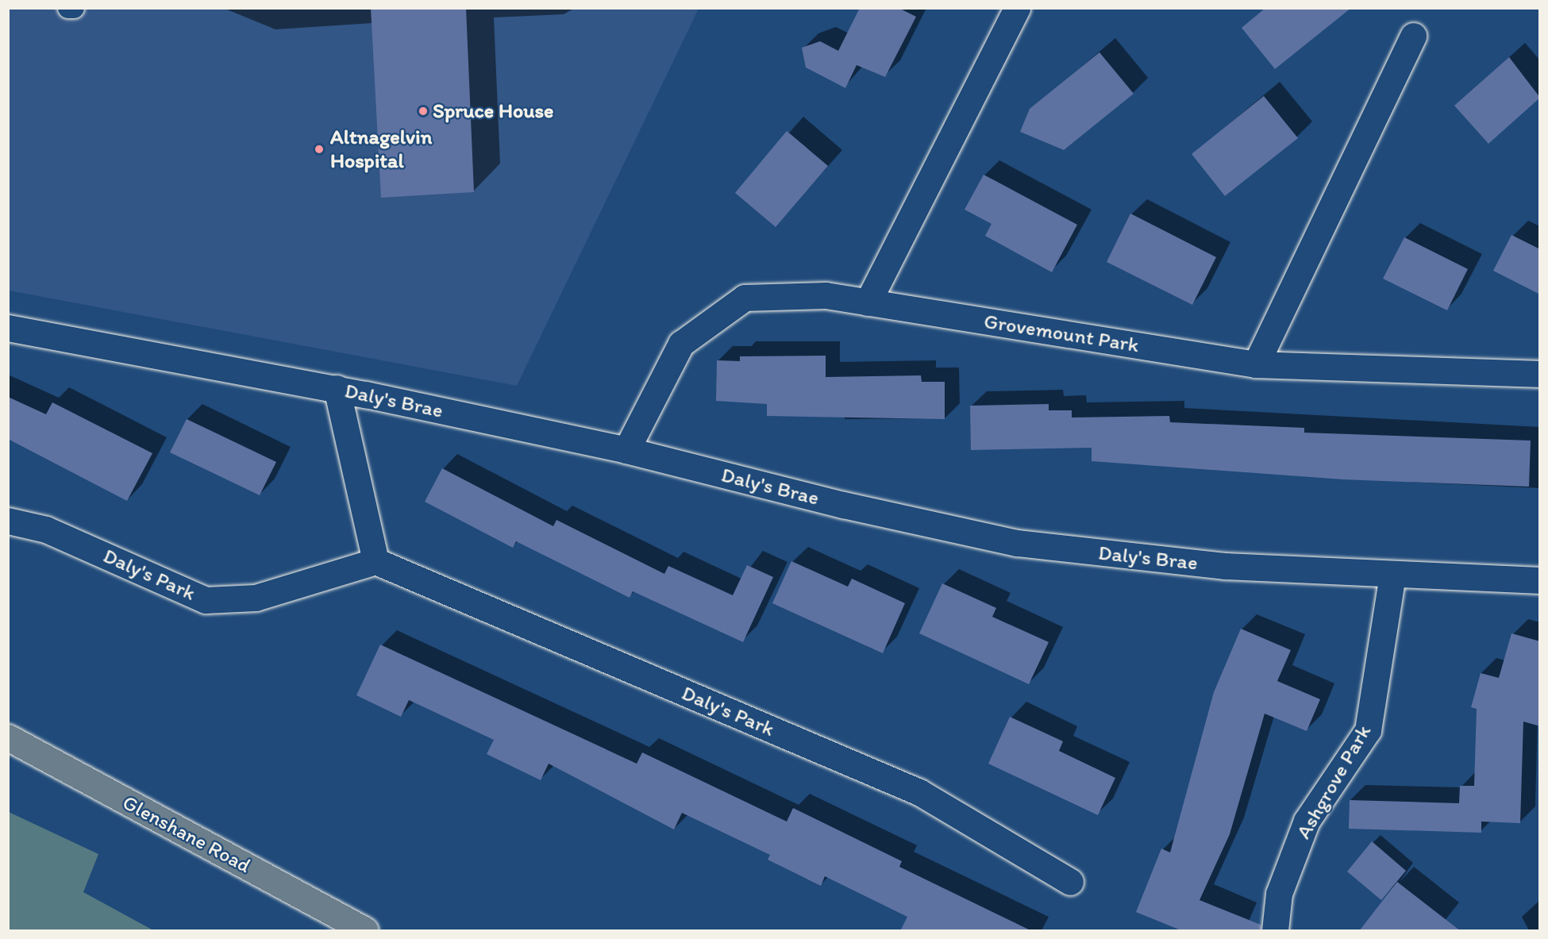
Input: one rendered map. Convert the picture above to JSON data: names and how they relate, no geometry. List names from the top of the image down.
{
  "streets": {
    "highway": ["Glenshane Road"],
    "street": [
      "Grovemount Park",
      "Daly's Brae",
      "Daly's Park",
      "Ashgrove Park"
    ]
  },
  "crossings": [
    ["Grovemount Park", "Daly's Brae"],
    ["Daly's Brae", "Ashgrove Park"]
  ],
  "places": ["Spruce House", "Altnagelvin Hospital"]
}
